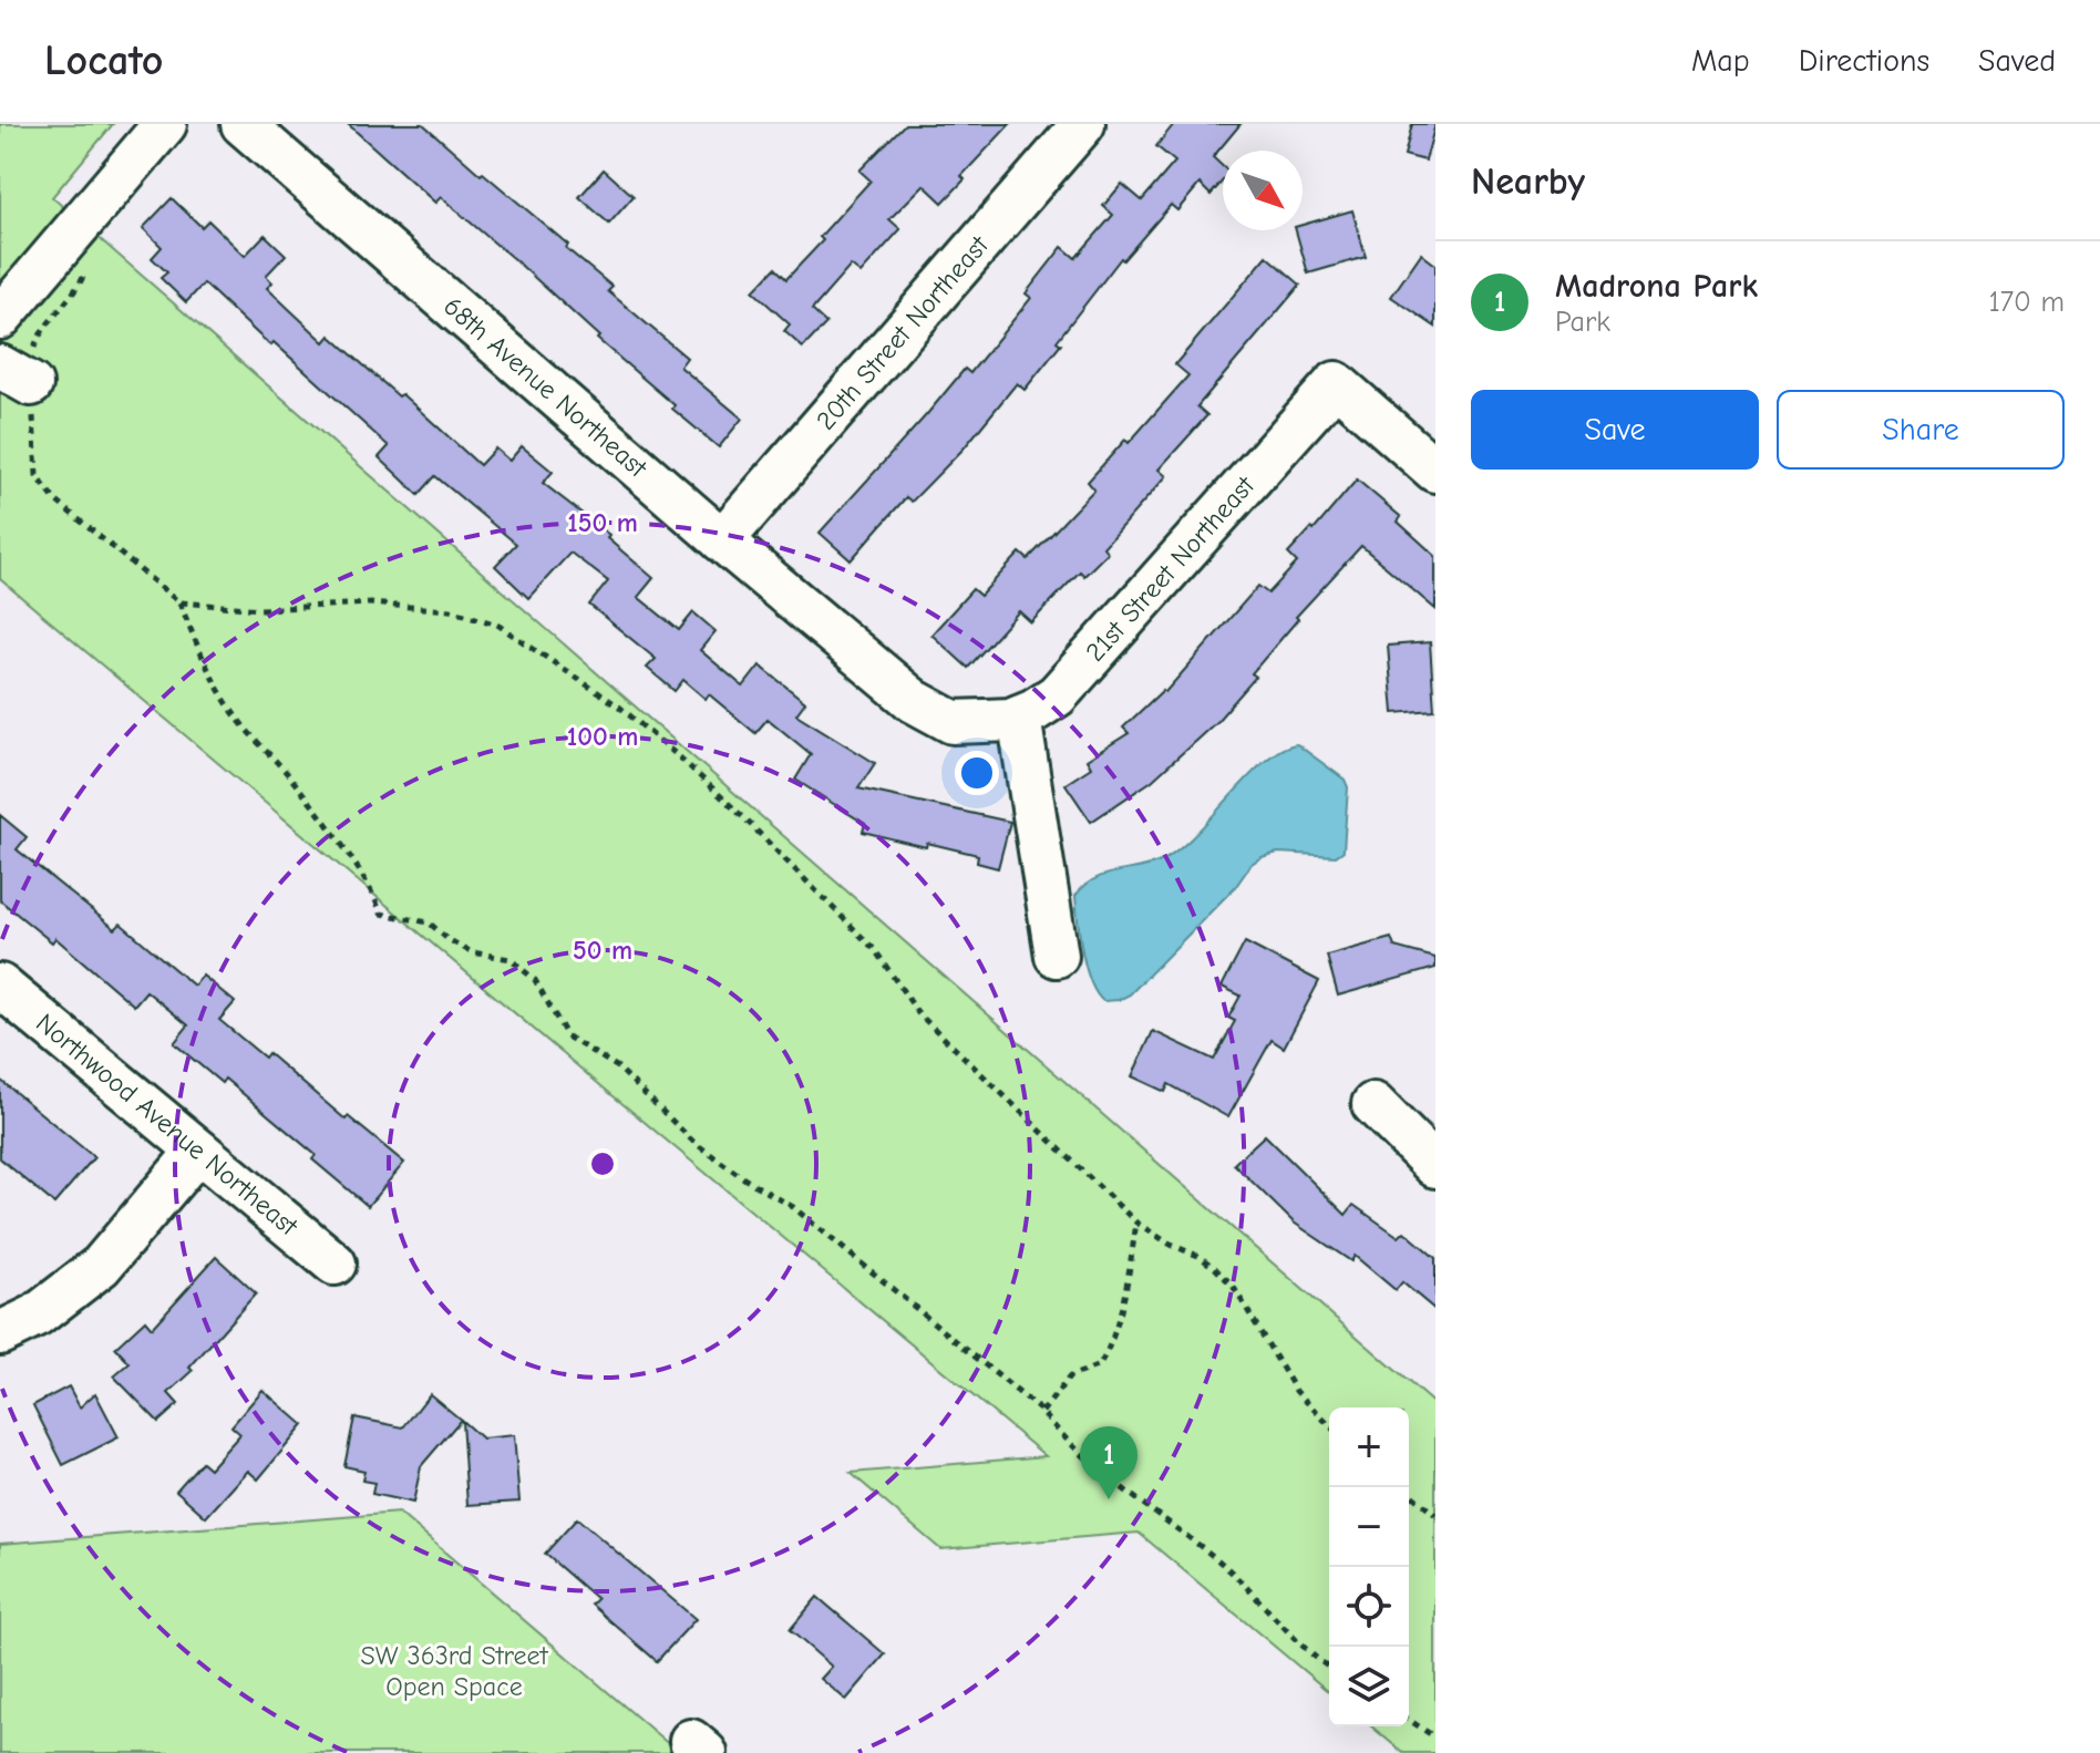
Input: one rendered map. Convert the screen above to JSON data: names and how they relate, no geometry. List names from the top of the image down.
{
  "streets": {
    "street": [
      "20th Street Northeast",
      "68th Avenue Northeast",
      "21st Street Northeast",
      "Northwood Avenue Northeast"
    ]
  },
  "crossings": [
    ["20th Street Northeast", "68th Avenue Northeast"],
    ["68th Avenue Northeast", "21st Street Northeast"]
  ],
  "parks": ["SW 363rd Street Open Space"],
  "north": "bottom right",
  "page": {
    "header": "Locato",
    "nav": ["Map", "Directions", "Saved"],
    "heading": "Nearby",
    "list": [
      {
        "mark": "1",
        "name": "Madrona Park",
        "note": "Park",
        "value": "170 m"
      }
    ],
    "buttons": ["Save", "Share"],
    "map_buttons": ["+", "−"],
    "pins": "1"
  },
  "rings": ["150 m", "100 m", "50 m"]
}
